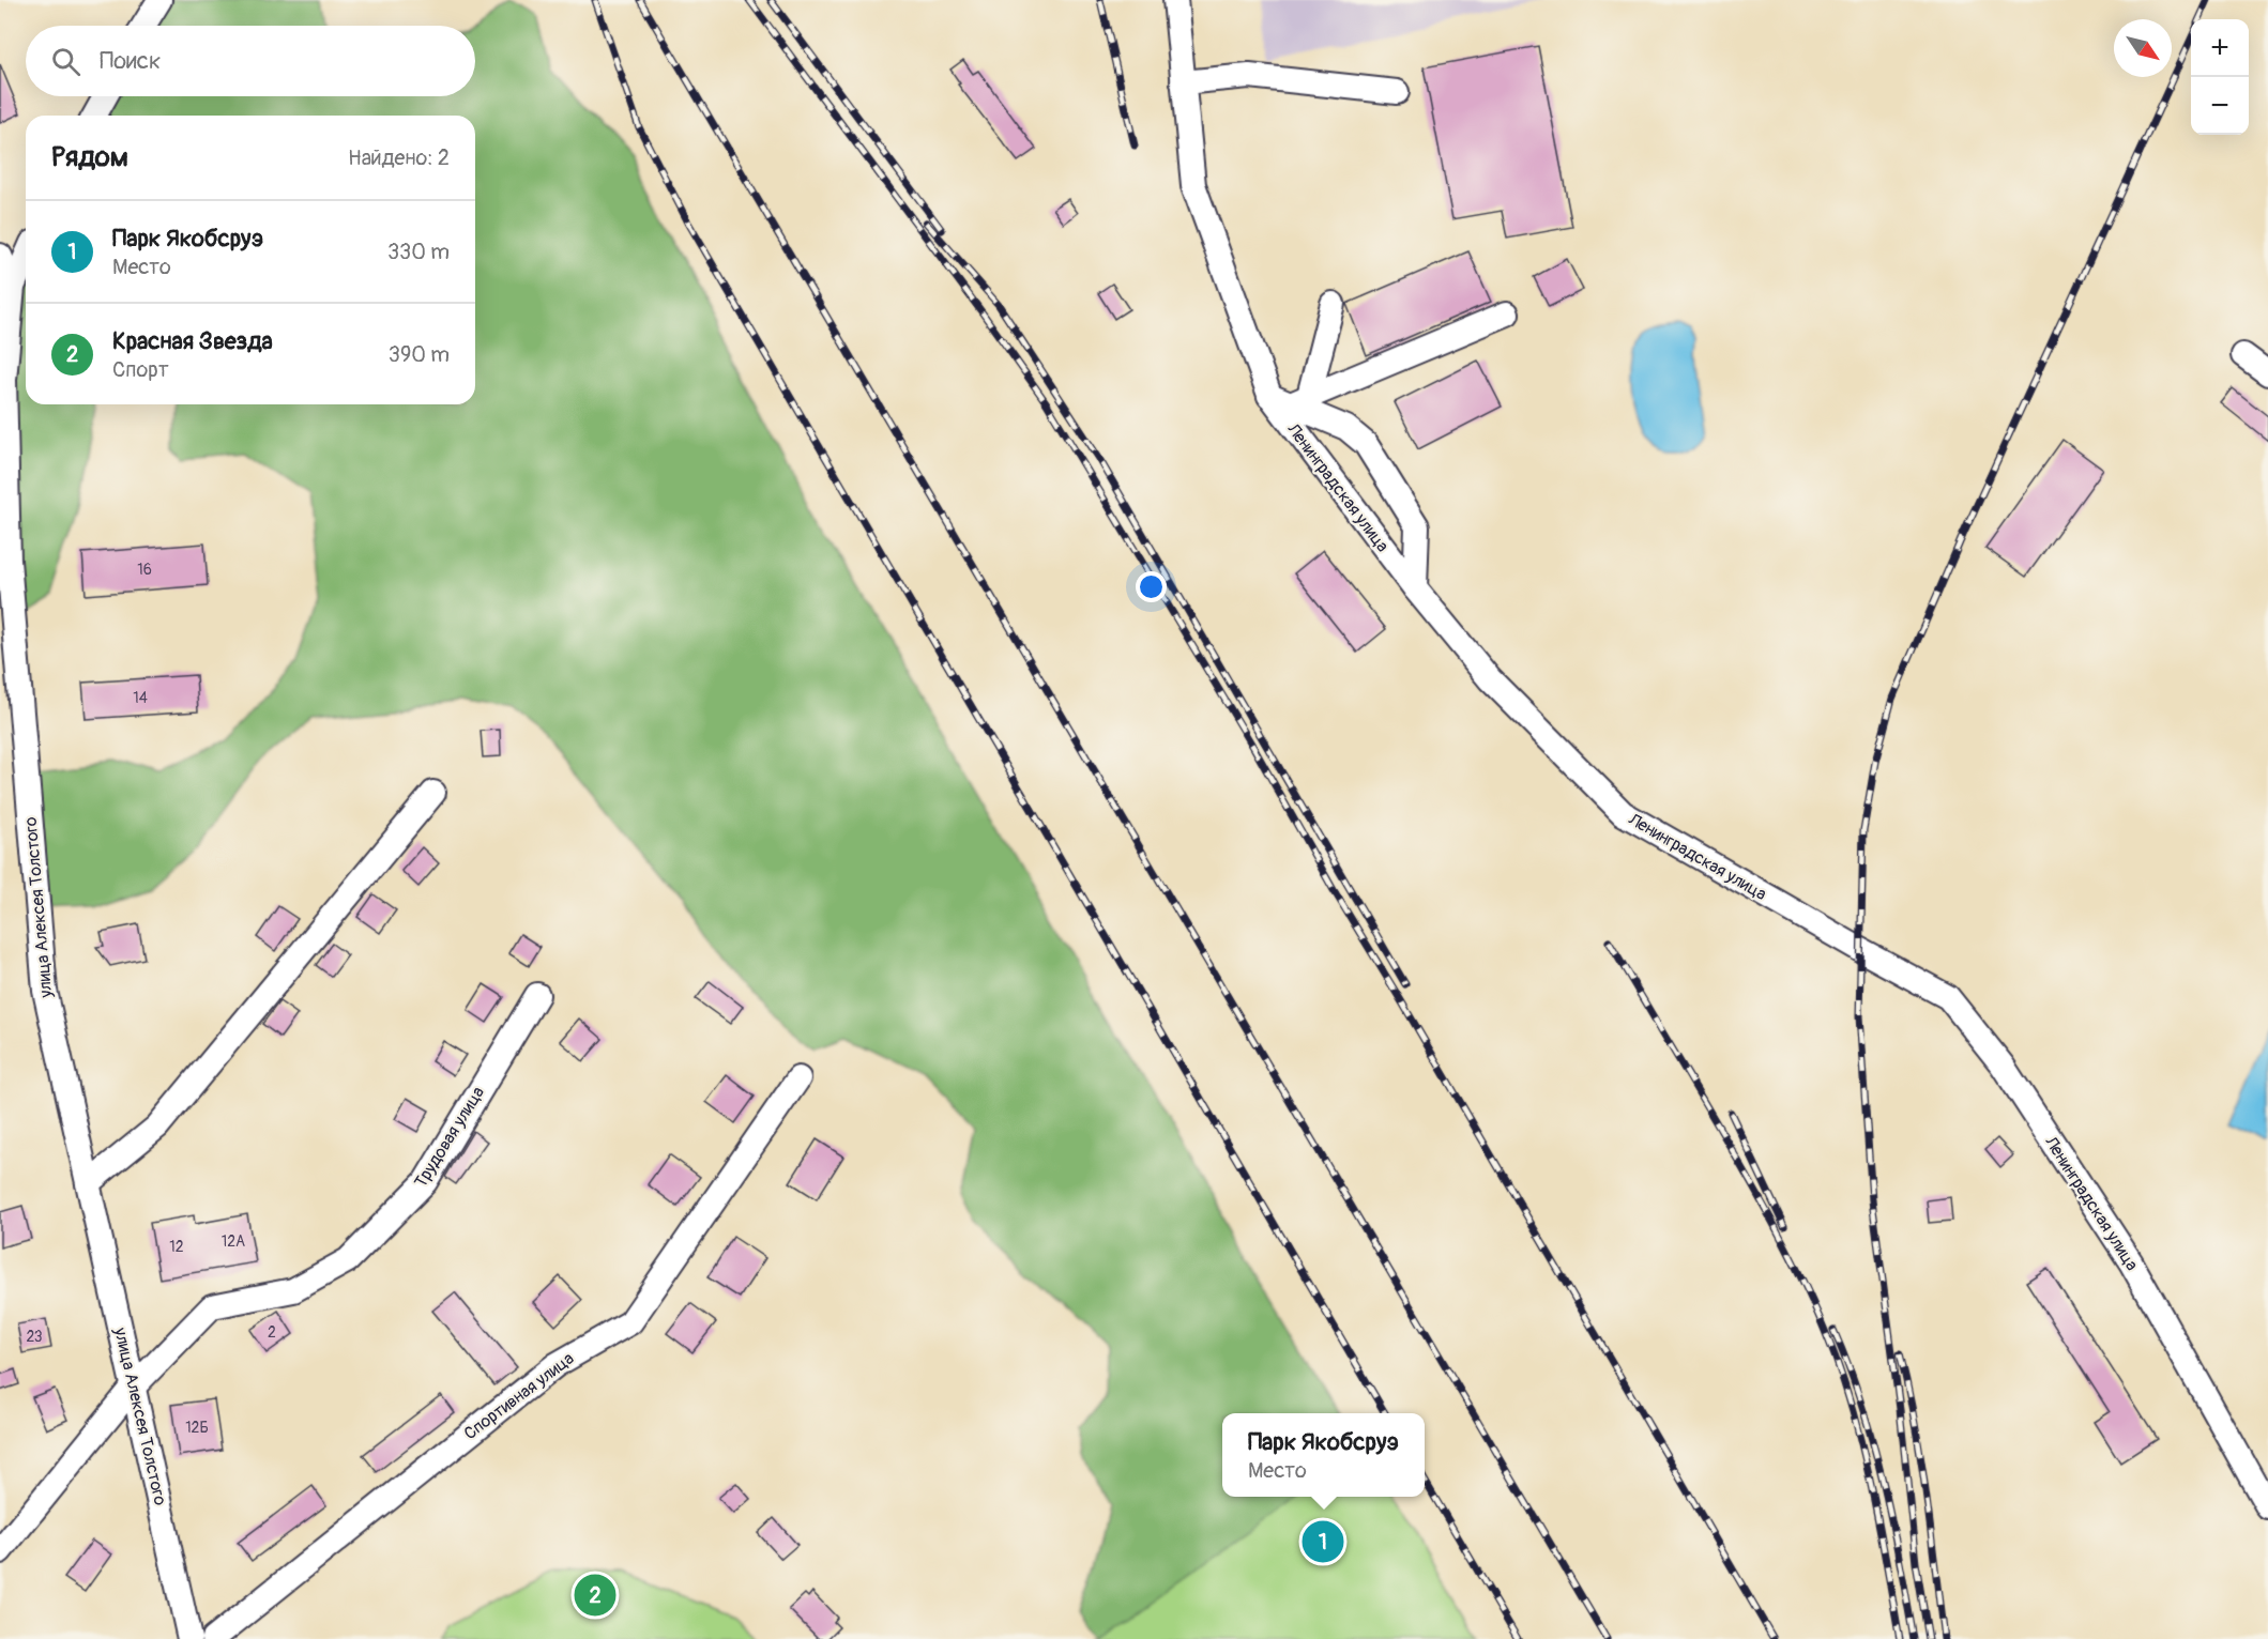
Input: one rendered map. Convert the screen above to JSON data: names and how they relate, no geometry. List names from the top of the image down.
{
  "streets": {
    "street": [
      "Ленинградская улица",
      "улица Алексея Толстого",
      "Трудовая улица",
      "Спортивная улица"
    ]
  },
  "crossings": [
    ["улица Алексея Толстого", "Трудовая улица"]
  ],
  "house_numbers": [
    "16",
    "14",
    "12А",
    "12",
    "2",
    "23",
    "12Б"
  ],
  "north": "bottom right",
  "page": {
    "map_buttons": ["+", "−"],
    "search": "Поиск",
    "heading": ["Рядом", "Найдено: 2"],
    "list": [
      {
        "mark": "1",
        "name": "Парк Якобсруэ",
        "note": "Место",
        "value": "330 m"
      },
      {
        "mark": "2",
        "name": "Красная Звезда",
        "note": "Спорт",
        "value": "390 m"
      }
    ],
    "popup": ["Парк Якобсруэ", "Место"],
    "pins": ["1", "2"]
  }
}
